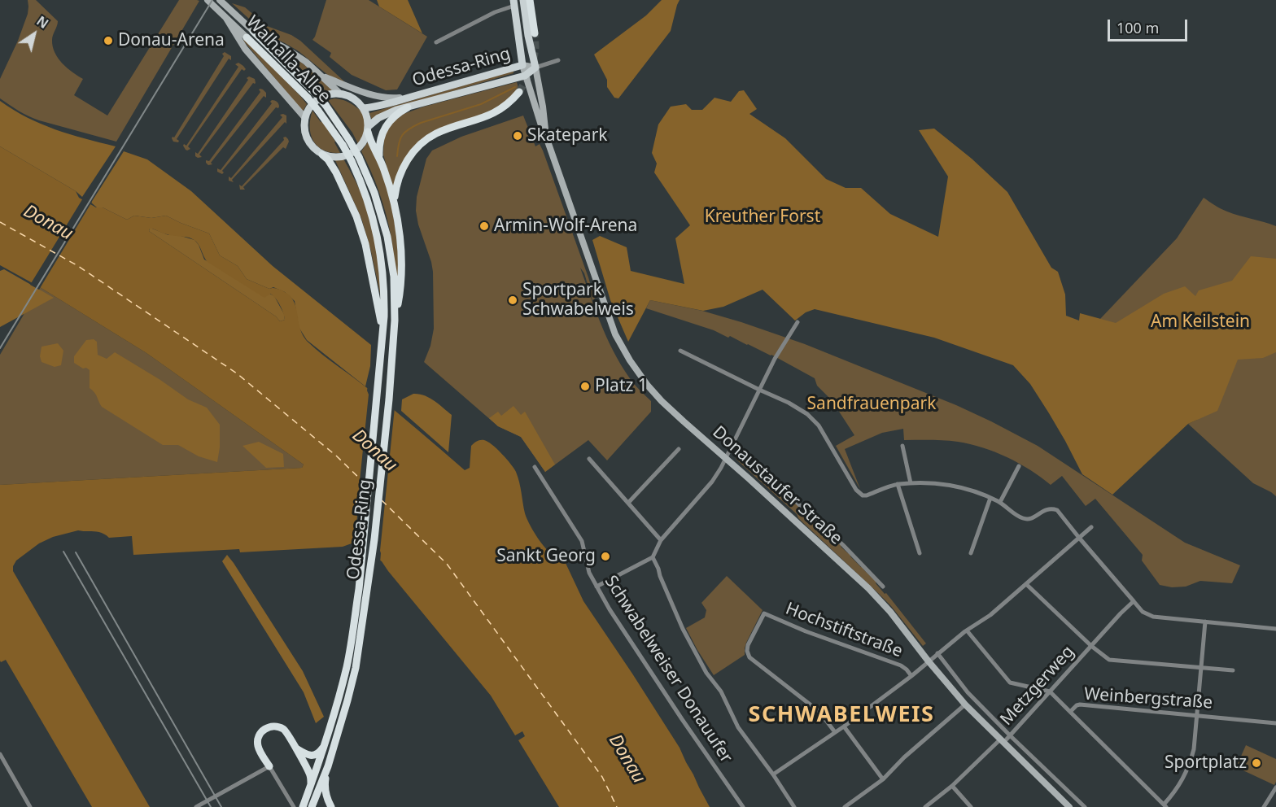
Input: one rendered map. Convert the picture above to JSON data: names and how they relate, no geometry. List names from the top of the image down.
{
  "streets": {
    "highway": ["Walhalla-Allee", "Odessa-Ring"],
    "main road": ["Donaustaufer Straße"],
    "street": [
      "Hochstiftstraße",
      "Schwabelweiser Donauufer",
      "Metzgerweg",
      "Weinbergstraße"
    ]
  },
  "crossings": [
    ["Walhalla-Allee", "Odessa-Ring"],
    ["Odessa-Ring", "Donaustaufer Straße"],
    ["Donaustaufer Straße", "Metzgerweg"],
    ["Metzgerweg", "Weinbergstraße"]
  ],
  "districts": ["SCHWABELWEIS"],
  "water": ["Donau"],
  "parks": ["Kreuther Forst", "Am Keilstein", "Sandfrauenpark"],
  "places": [
    "Donau-Arena",
    "Skatepark",
    "Armin-Wolf-Arena",
    "Sportpark Schwabelweis",
    "Platz 1",
    "Sankt Georg",
    "Sportplatz"
  ],
  "scale_bar": "100 m",
  "north": "top right"
}
